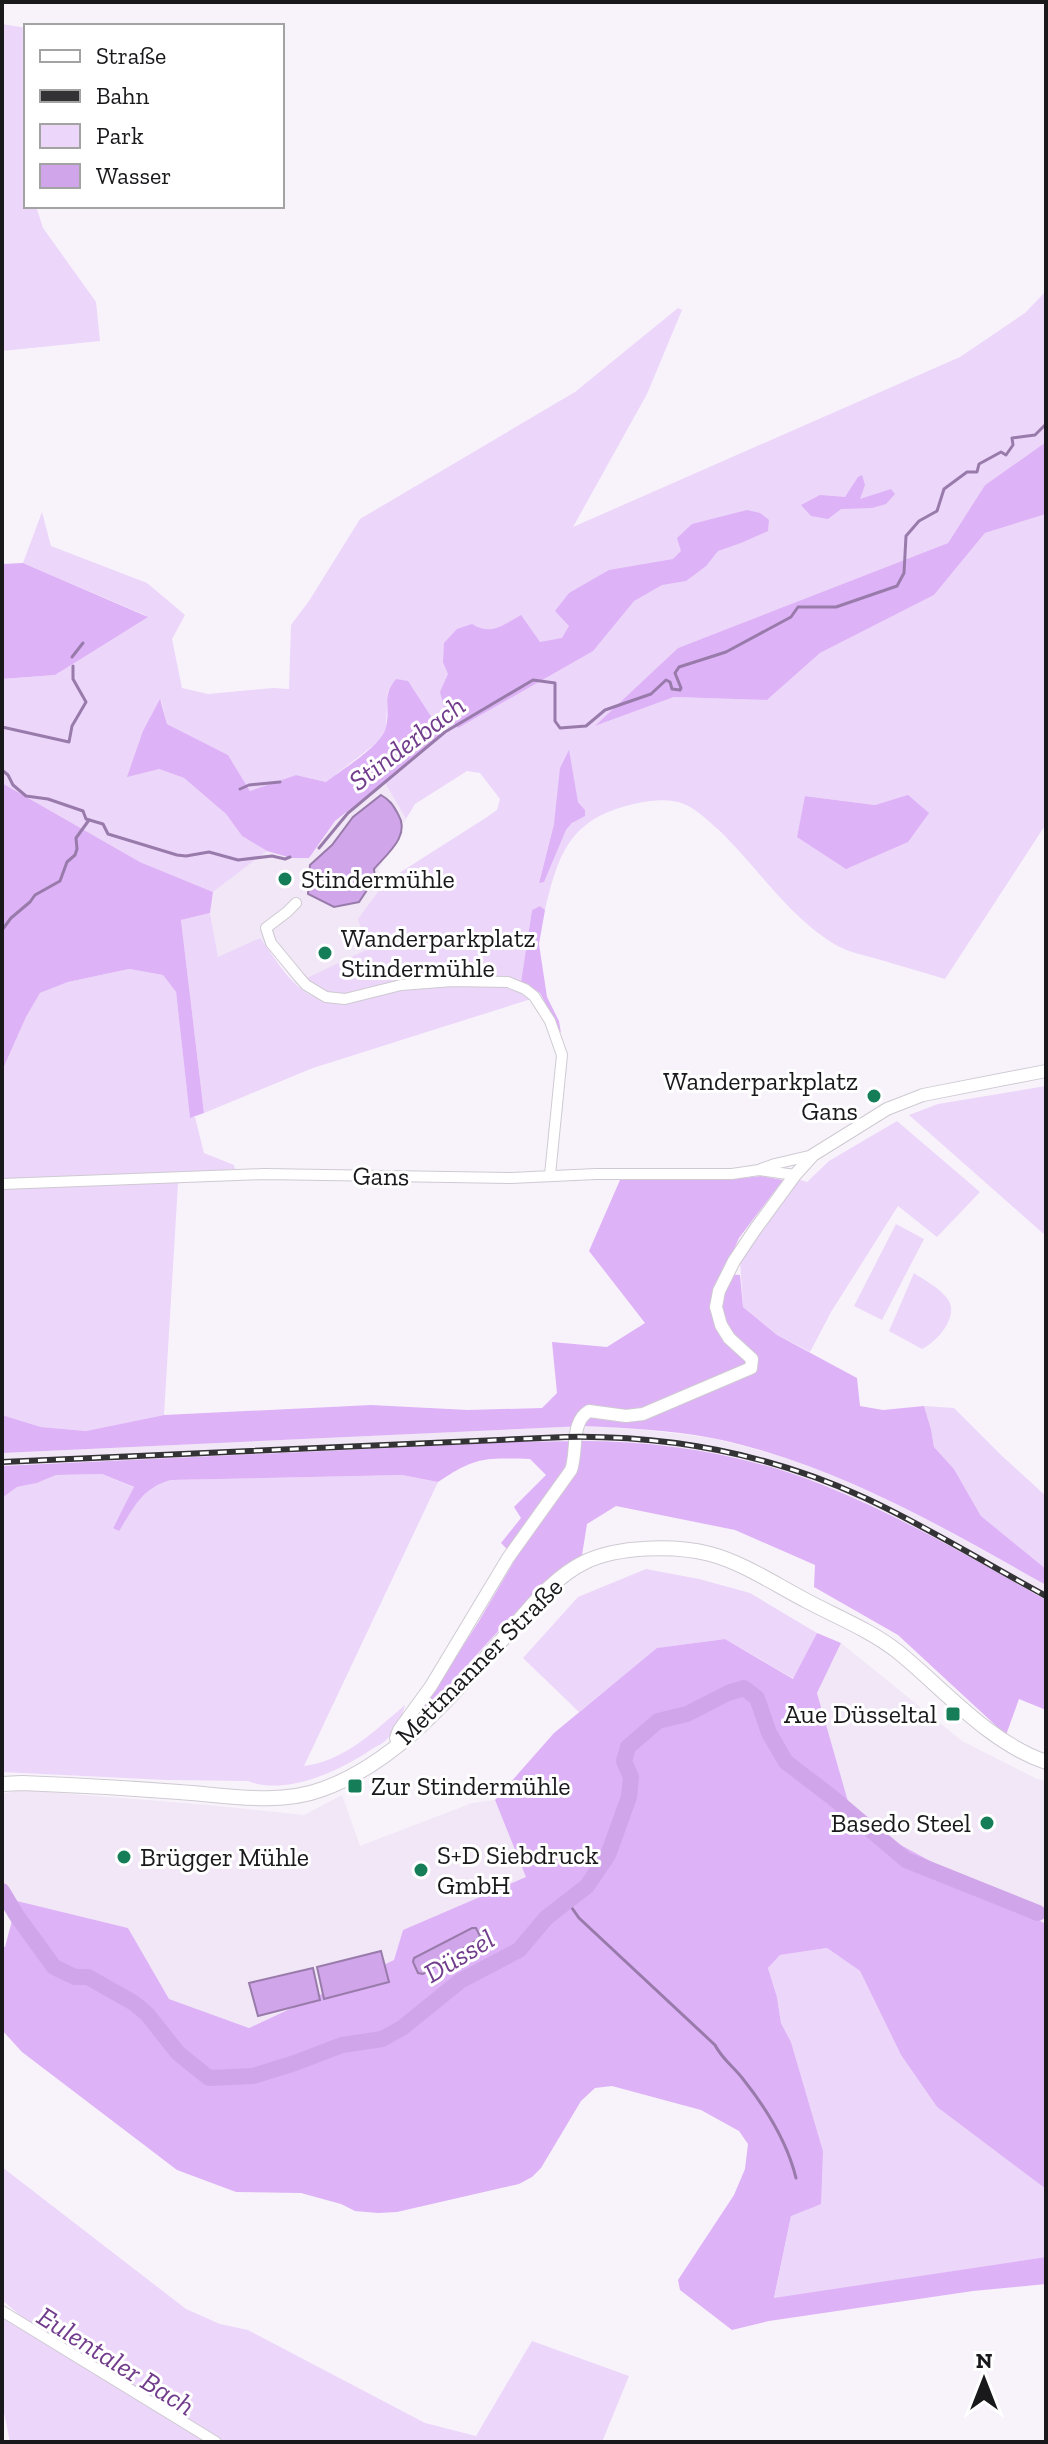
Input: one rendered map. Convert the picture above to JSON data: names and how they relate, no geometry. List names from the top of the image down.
{
  "streets": {
    "main road": ["Mettmanner Straße"],
    "street": ["Gans"]
  },
  "water": ["Stinderbach", "Düssel", "Eulentaler Bach"],
  "places": {
    "other": [
      "Stindermühle",
      "Wanderparkplatz Stindermühle",
      "Wanderparkplatz Gans",
      "Basedo Steel",
      "Brügger Mühle",
      "S+D Siebdruck GmbH"
    ],
    "transit": ["Aue Düsseltal", "Zur Stindermühle"]
  },
  "legend": [
    "Straße",
    "Bahn",
    "Park",
    "Wasser"
  ],
  "north": "top"
}
